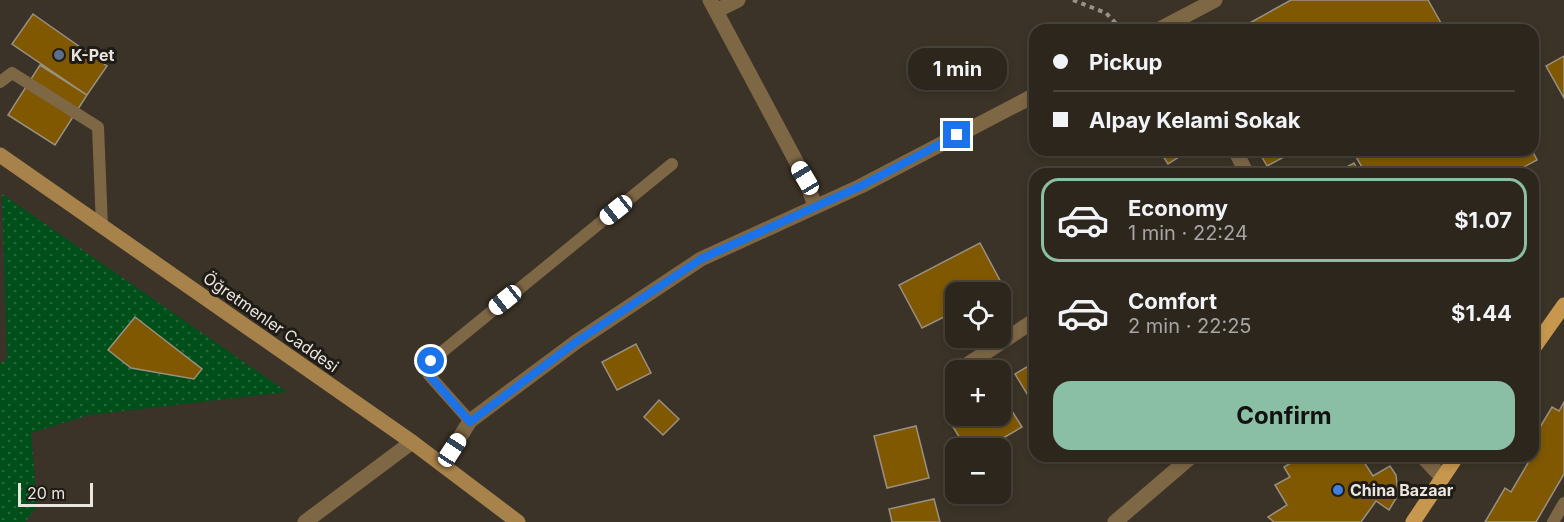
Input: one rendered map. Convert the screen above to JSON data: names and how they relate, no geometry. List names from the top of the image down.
{
  "streets": {
    "main road": ["Öğretmenler Caddesi"]
  },
  "places": ["K-Pet", "China Bazaar"],
  "scale_bar": "20 m",
  "page": {
    "banner": ["Pickup", "Alpay Kelami Sokak"],
    "bubble": "1 min",
    "list": [
      {
        "name": "Economy",
        "note": "1 min · 22:24",
        "value": "$1.07"
      },
      {
        "name": "Comfort",
        "note": "2 min · 22:25",
        "value": "$1.44"
      }
    ],
    "map_buttons": ["+", "−"],
    "buttons": "Confirm",
    "scale": "20 m"
  }
}
